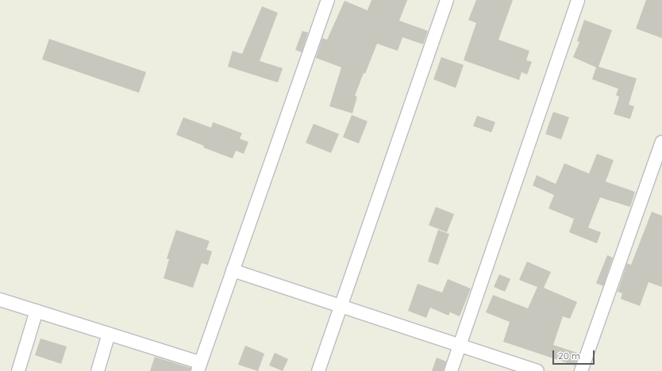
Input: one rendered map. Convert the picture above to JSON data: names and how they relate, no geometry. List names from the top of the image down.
{
  "scale_bar": "20 m"
}
